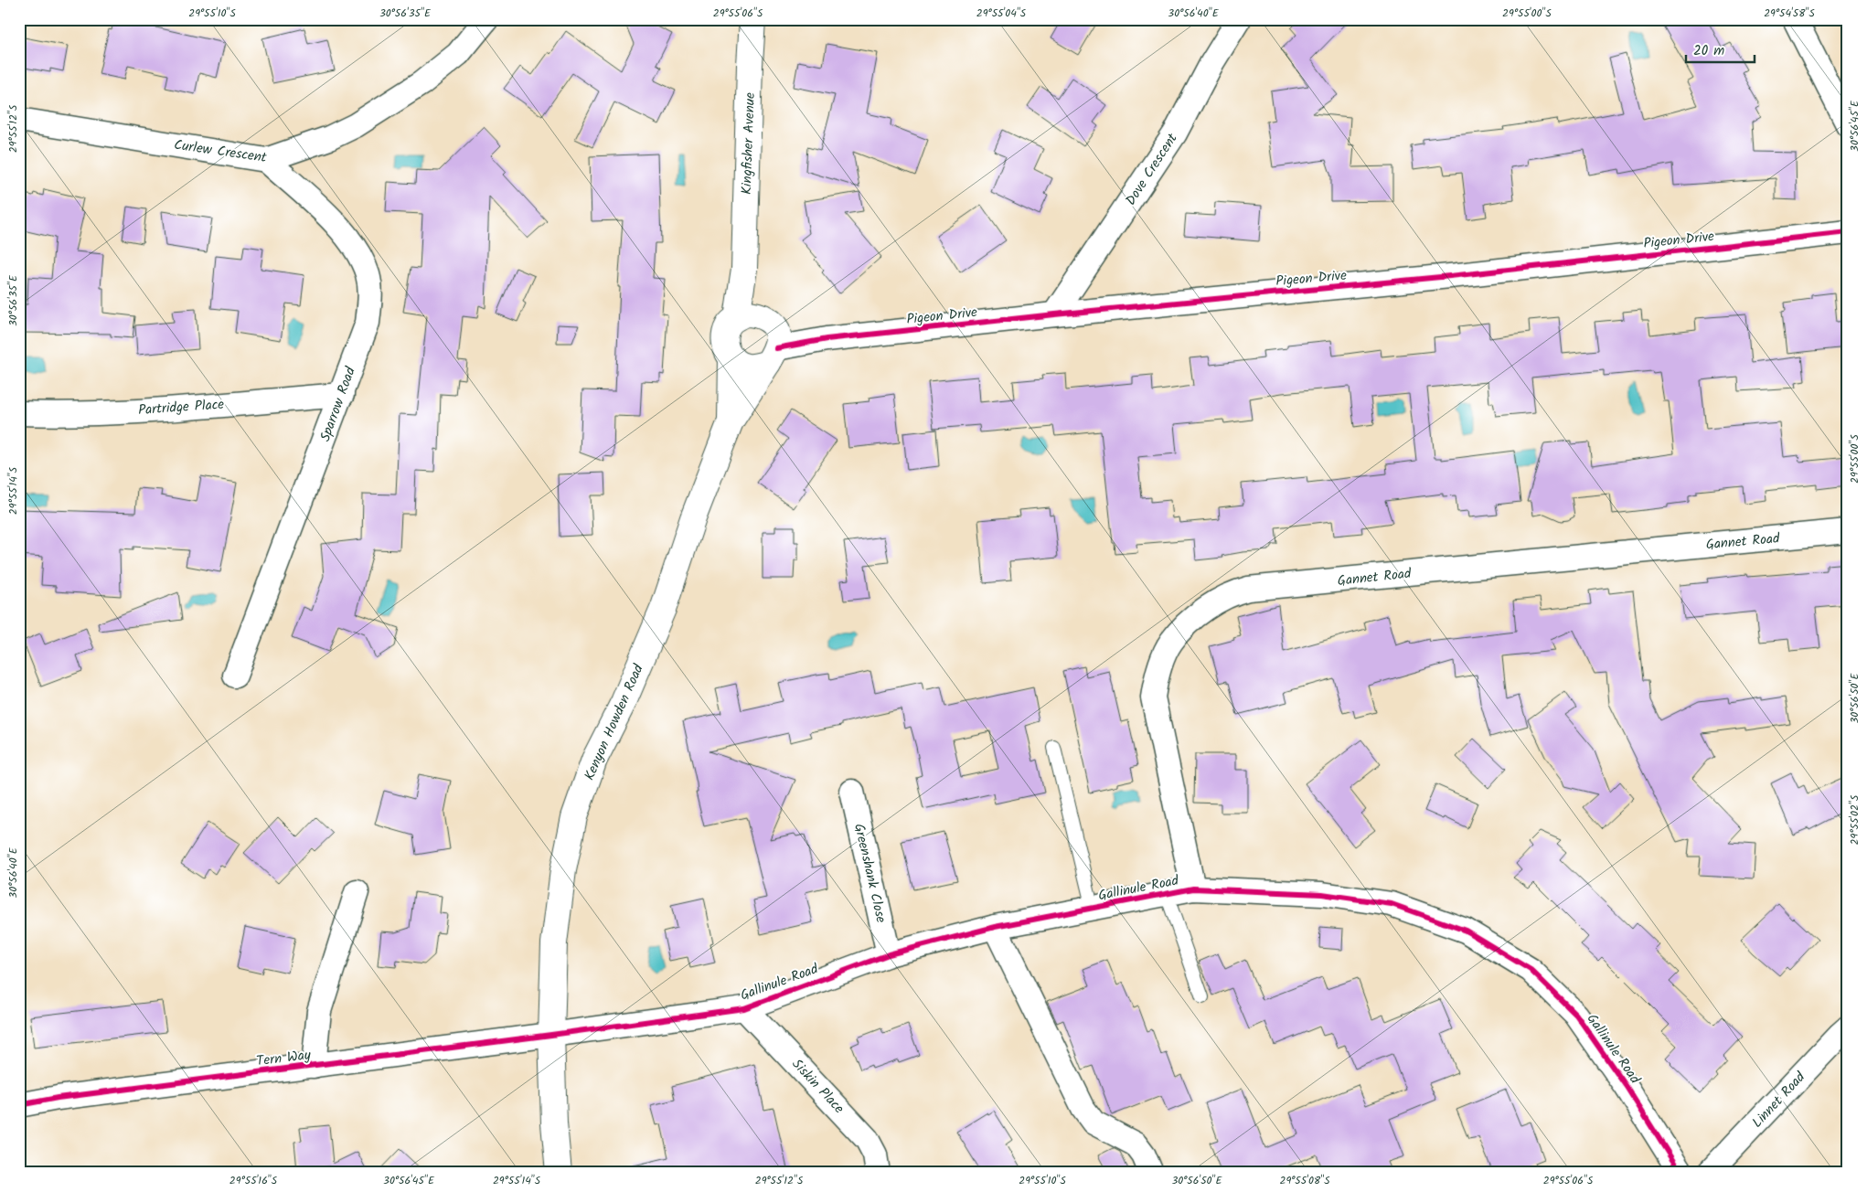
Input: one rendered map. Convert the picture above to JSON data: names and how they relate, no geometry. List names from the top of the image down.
{
  "streets": {
    "street": [
      "Kingfisher Avenue",
      "Curlew Crescent",
      "Dove Crescent",
      "Pigeon Drive",
      "Sparrow Road",
      "Partridge Place",
      "Gannet Road",
      "Kenyon Howden Road",
      "Greenshank Close",
      "Gallinule Road",
      "Tern Way",
      "Siskin Place",
      "Linnet Road"
    ]
  },
  "crossings": [
    ["Kingfisher Avenue", "Pigeon Drive"],
    ["Kingfisher Avenue", "Kenyon Howden Road"],
    ["Curlew Crescent", "Sparrow Road"],
    ["Dove Crescent", "Pigeon Drive"],
    ["Pigeon Drive", "Kenyon Howden Road"],
    ["Sparrow Road", "Partridge Place"],
    ["Gannet Road", "Gallinule Road"],
    ["Kenyon Howden Road", "Gallinule Road"],
    ["Kenyon Howden Road", "Tern Way"],
    ["Greenshank Close", "Gallinule Road"],
    ["Gallinule Road", "Tern Way"],
    ["Gallinule Road", "Siskin Place"]
  ],
  "scale_bar": "20 m",
  "coordinates": [
    "29°55'10\"S",
    "30°56'35\"E",
    "29°55'06\"S",
    "29°55'04\"S",
    "30°56'40\"E",
    "29°55'00\"S",
    "29°54'58\"S",
    "30°56'45\"E",
    "29°55'12\"S",
    "29°55'14\"S",
    "30°56'50\"E",
    "29°55'02\"S",
    "29°55'16\"S",
    "29°55'08\"S"
  ]
}
